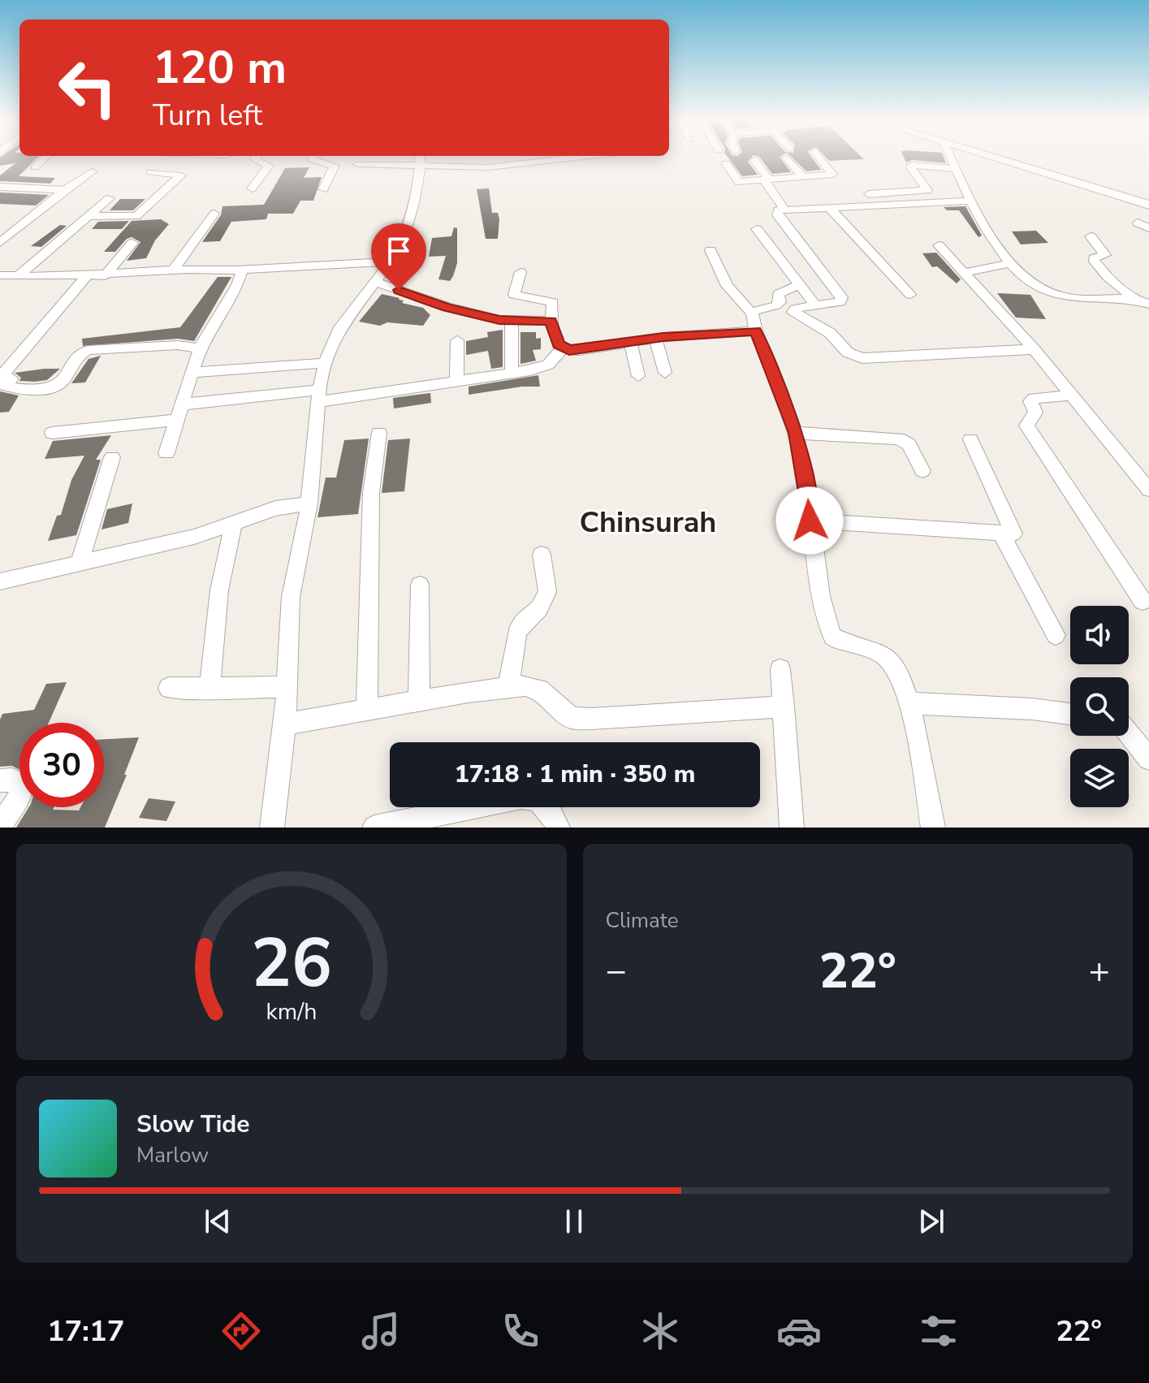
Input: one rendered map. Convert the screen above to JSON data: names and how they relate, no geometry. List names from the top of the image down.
{
  "districts": ["Chinsurah"],
  "page": {
    "turn": ["120 m", "Turn left"],
    "limit": "30",
    "trip": "17:18 · 1 min · 350 m",
    "tile": "Climate",
    "heat": ["−", "22°", "+"],
    "song": ["Slow Tide", "Marlow"],
    "tabs": ["17:17", "22°"],
    "gauge": ["26", "km/h"]
  }
}
